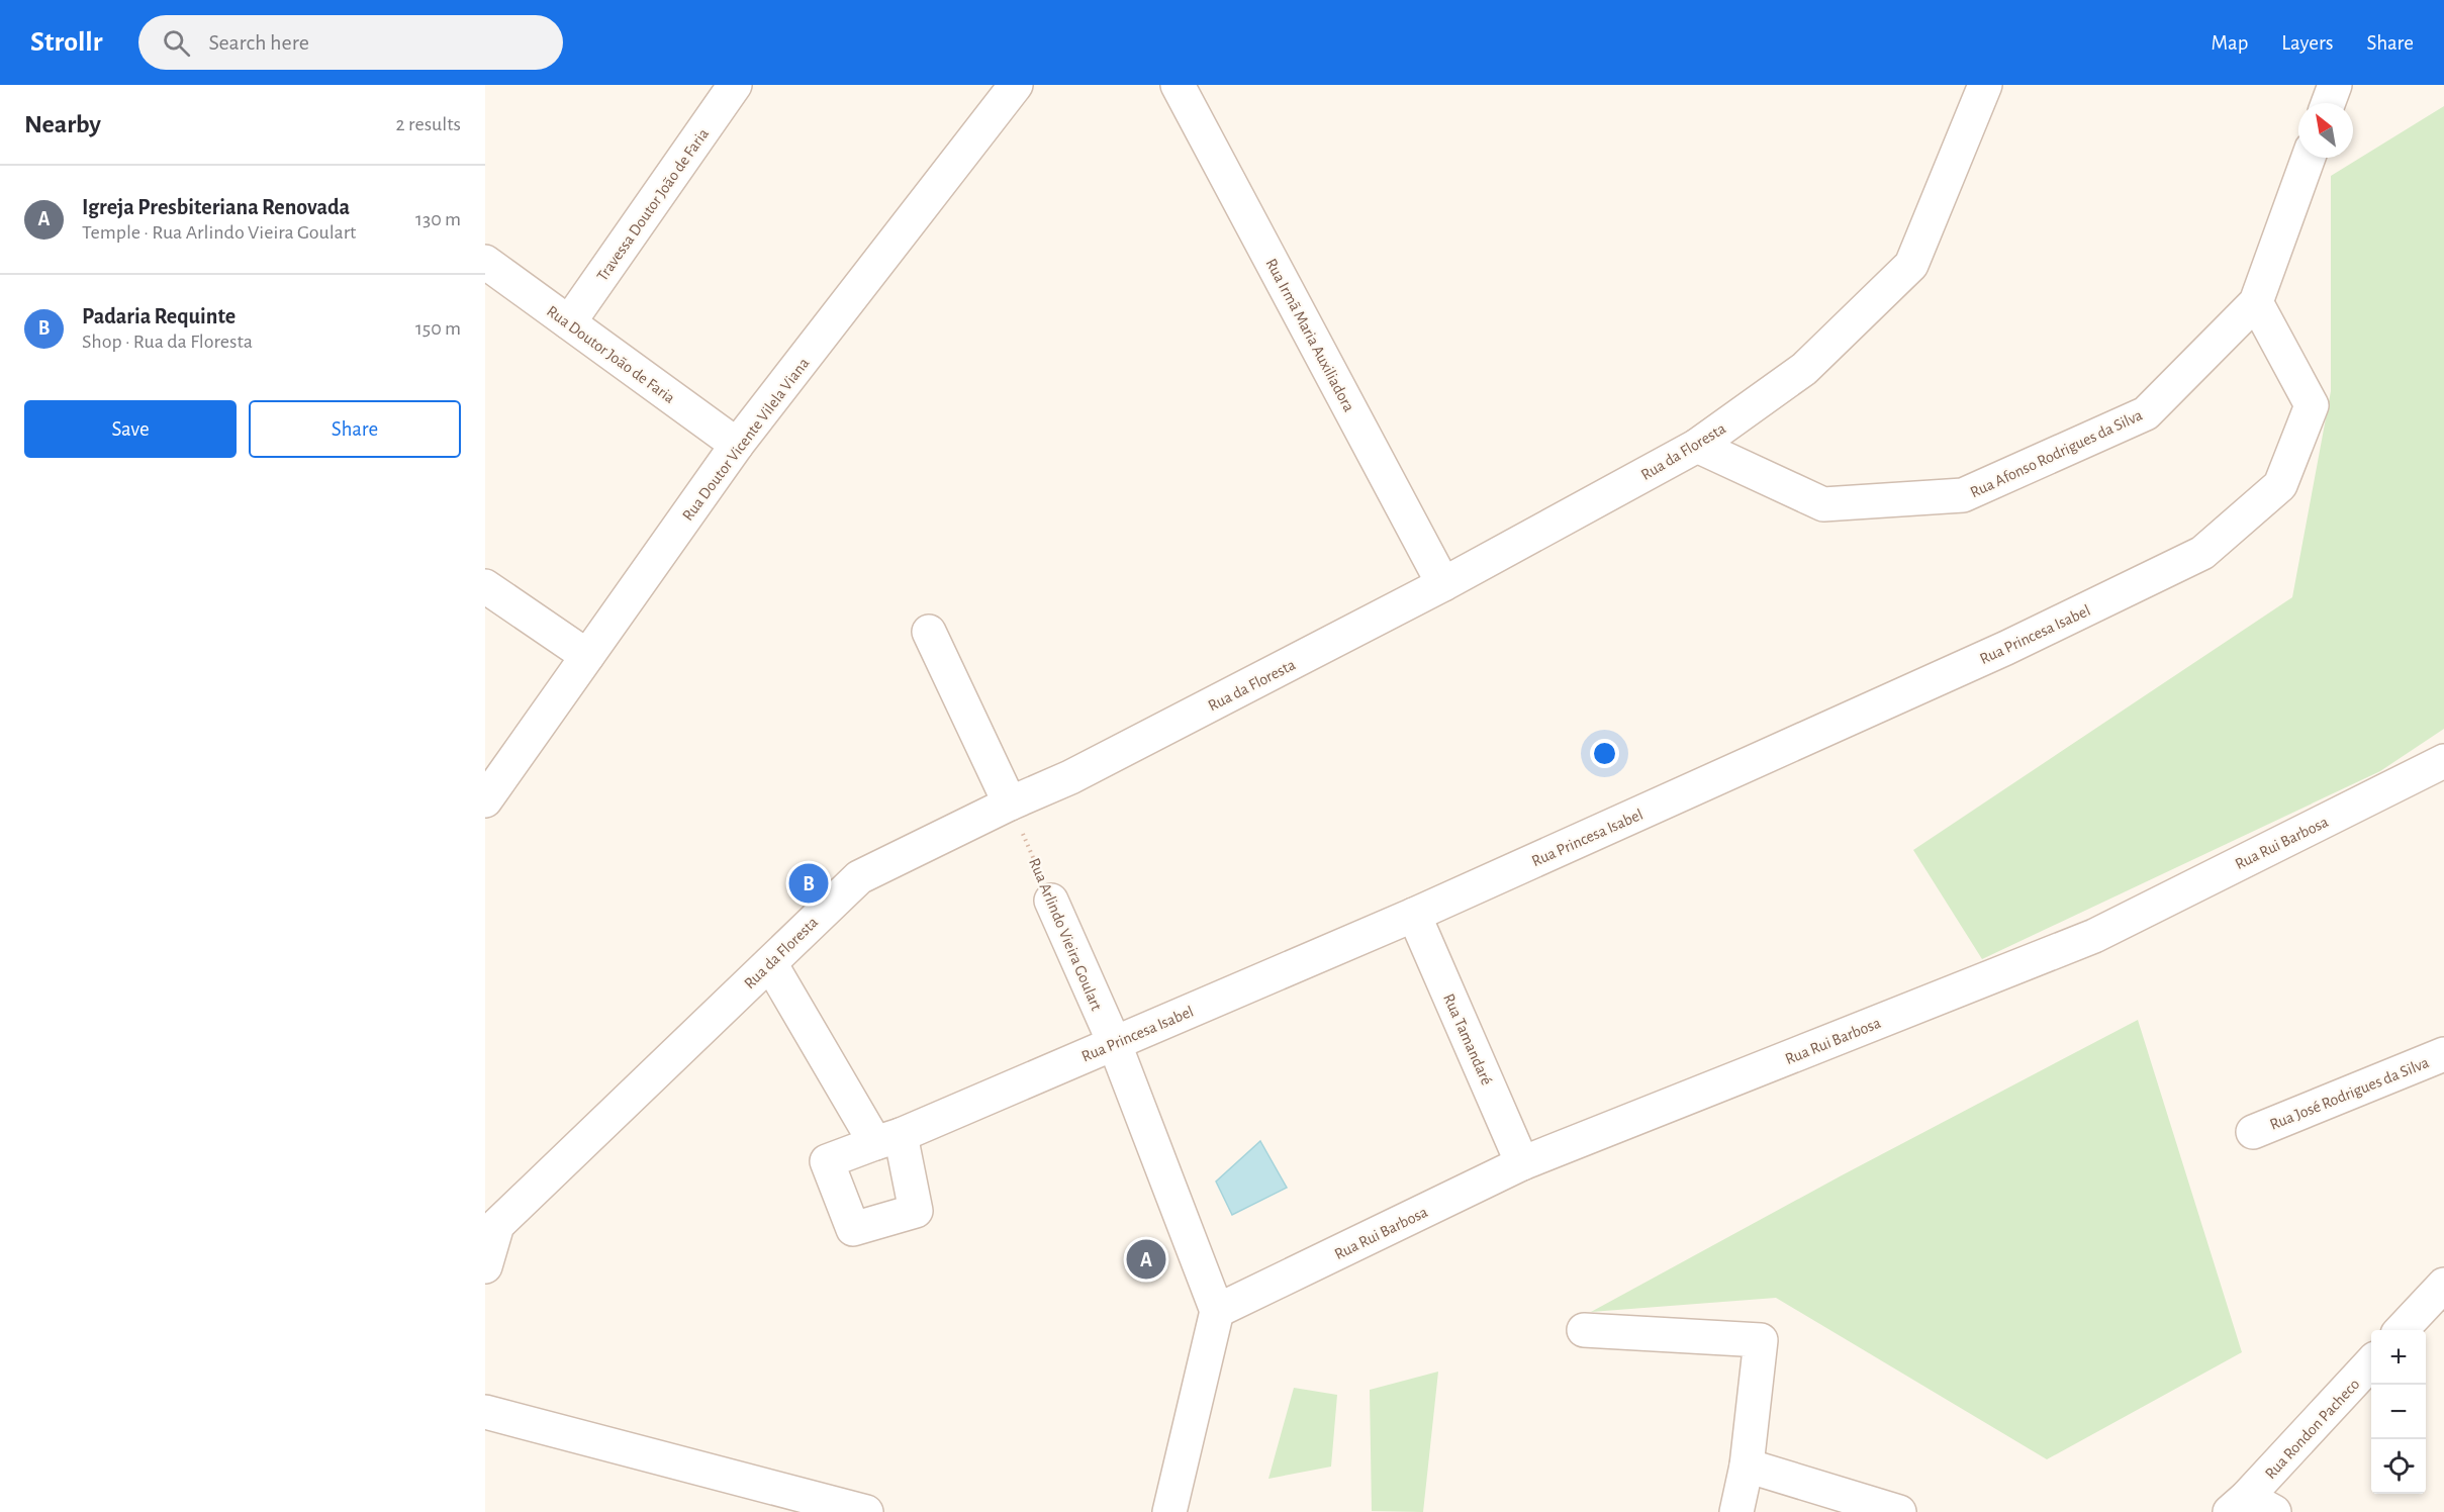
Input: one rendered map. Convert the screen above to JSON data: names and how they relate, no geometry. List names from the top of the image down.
{
  "streets": {
    "street": [
      "Travessa Doutor João de Faria",
      "Rua Irmã Maria Auxiliadora",
      "Rua Doutor João de Faria",
      "Rua Doutor Vicente Vilela Viana",
      "Rua da Floresta",
      "Rua Afonso Rodrigues da Silva",
      "Rua Princesa Isabel",
      "Rua Rui Barbosa",
      "Rua Arlindo Vieira Goulart",
      "Rua Tamandaré",
      "Rua José Rodrigues da Silva",
      "Rua Rondon Pacheco"
    ]
  },
  "crossings": [
    ["Travessa Doutor João de Faria", "Rua Doutor João de Faria"],
    ["Rua Irmã Maria Auxiliadora", "Rua da Floresta"],
    ["Rua Doutor João de Faria", "Rua Doutor Vicente Vilela Viana"],
    ["Rua da Floresta", "Rua Afonso Rodrigues da Silva"],
    ["Rua da Floresta", "Rua Princesa Isabel"],
    ["Rua da Floresta", "Rua Arlindo Vieira Goulart"],
    ["Rua Afonso Rodrigues da Silva", "Rua Princesa Isabel"],
    ["Rua Princesa Isabel", "Rua Arlindo Vieira Goulart"],
    ["Rua Princesa Isabel", "Rua Tamandaré"],
    ["Rua Rui Barbosa", "Rua Arlindo Vieira Goulart"],
    ["Rua Rui Barbosa", "Rua Tamandaré"]
  ],
  "north": "top left",
  "page": {
    "header": "Strollr",
    "search": "Search here",
    "nav": ["Map", "Layers", "Share"],
    "heading": ["Nearby", "2 results"],
    "list": [
      {
        "mark": "A",
        "name": "Igreja Presbiteriana Renovada",
        "note": "Temple · Rua Arlindo Vieira Goulart",
        "value": "130 m"
      },
      {
        "mark": "B",
        "name": "Padaria Requinte",
        "note": "Shop · Rua da Floresta",
        "value": "150 m"
      }
    ],
    "buttons": ["Save", "Share"],
    "pins": ["B", "A"],
    "map_buttons": ["+", "−"]
  }
}
